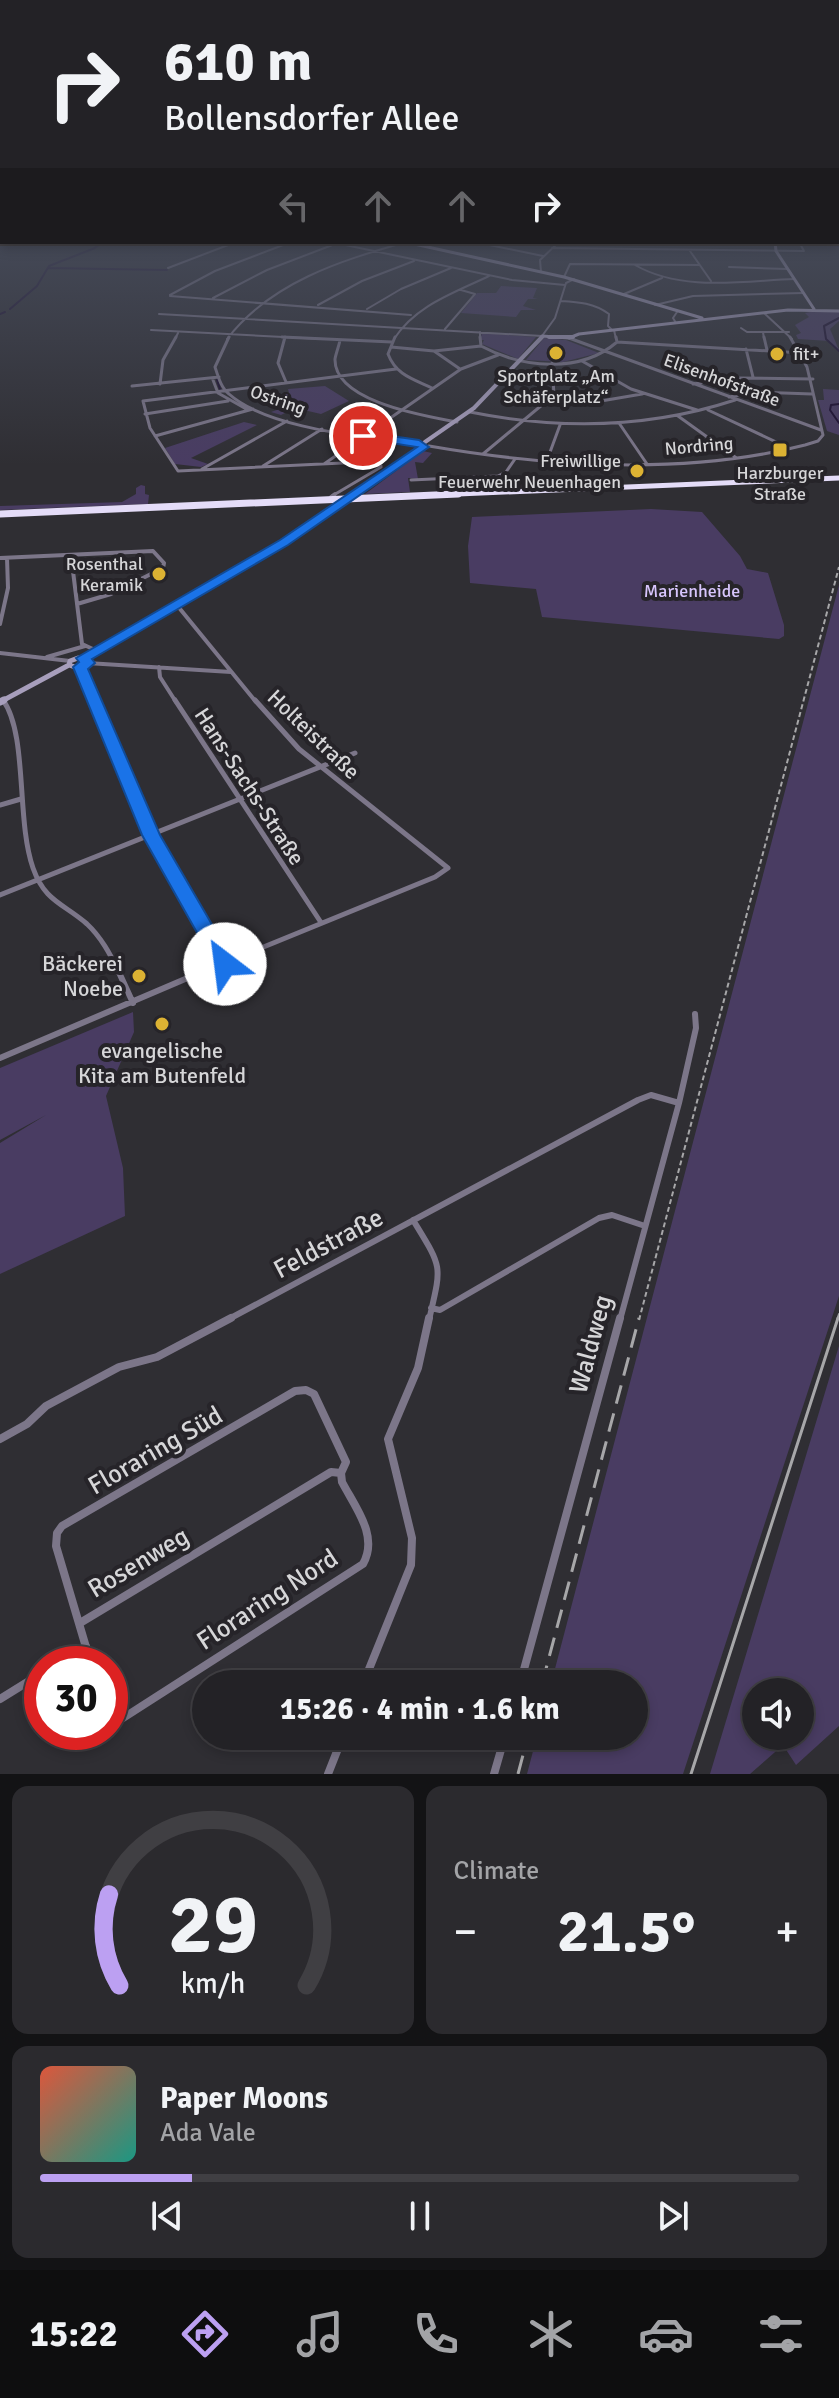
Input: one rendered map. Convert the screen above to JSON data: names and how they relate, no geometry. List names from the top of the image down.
{
  "streets": {
    "street": [
      "Elisenhofstraße",
      "Ostring",
      "Nordring",
      "Holteistraße",
      "Hans-Sachs-Straße",
      "Feldstraße",
      "Waldweg",
      "Floraring Süd",
      "Rosenweg",
      "Floraring Nord"
    ]
  },
  "crossings": [
    ["Elisenhofstraße", "Nordring"],
    ["Ostring", "Nordring"],
    ["Holteistraße", "Hans-Sachs-Straße"],
    ["Feldstraße", "Waldweg"],
    ["Floraring Süd", "Rosenweg"],
    ["Floraring Süd", "Floraring Nord"],
    ["Rosenweg", "Floraring Nord"]
  ],
  "parks": ["Marienheide"],
  "places": {
    "other": [
      "Sportplatz „Am Schäferplatz“",
      "fit+",
      "Freiwillige Feuerwehr Neuenhagen",
      "Rosenthal Keramik",
      "Bäckerei Noebe",
      "evangelische Kita am Butenfeld"
    ],
    "transit": ["Harzburger Straße"]
  },
  "page": {
    "turn": ["610 m", "Bollensdorfer Allee"],
    "limit": "30",
    "trip": "15:26 · 4 min · 1.6 km",
    "tile": "Climate",
    "heat": ["−", "21.5°", "+"],
    "song": ["Paper Moons", "Ada Vale"],
    "tabs": "15:22",
    "gauge": ["29", "km/h"]
  }
}
